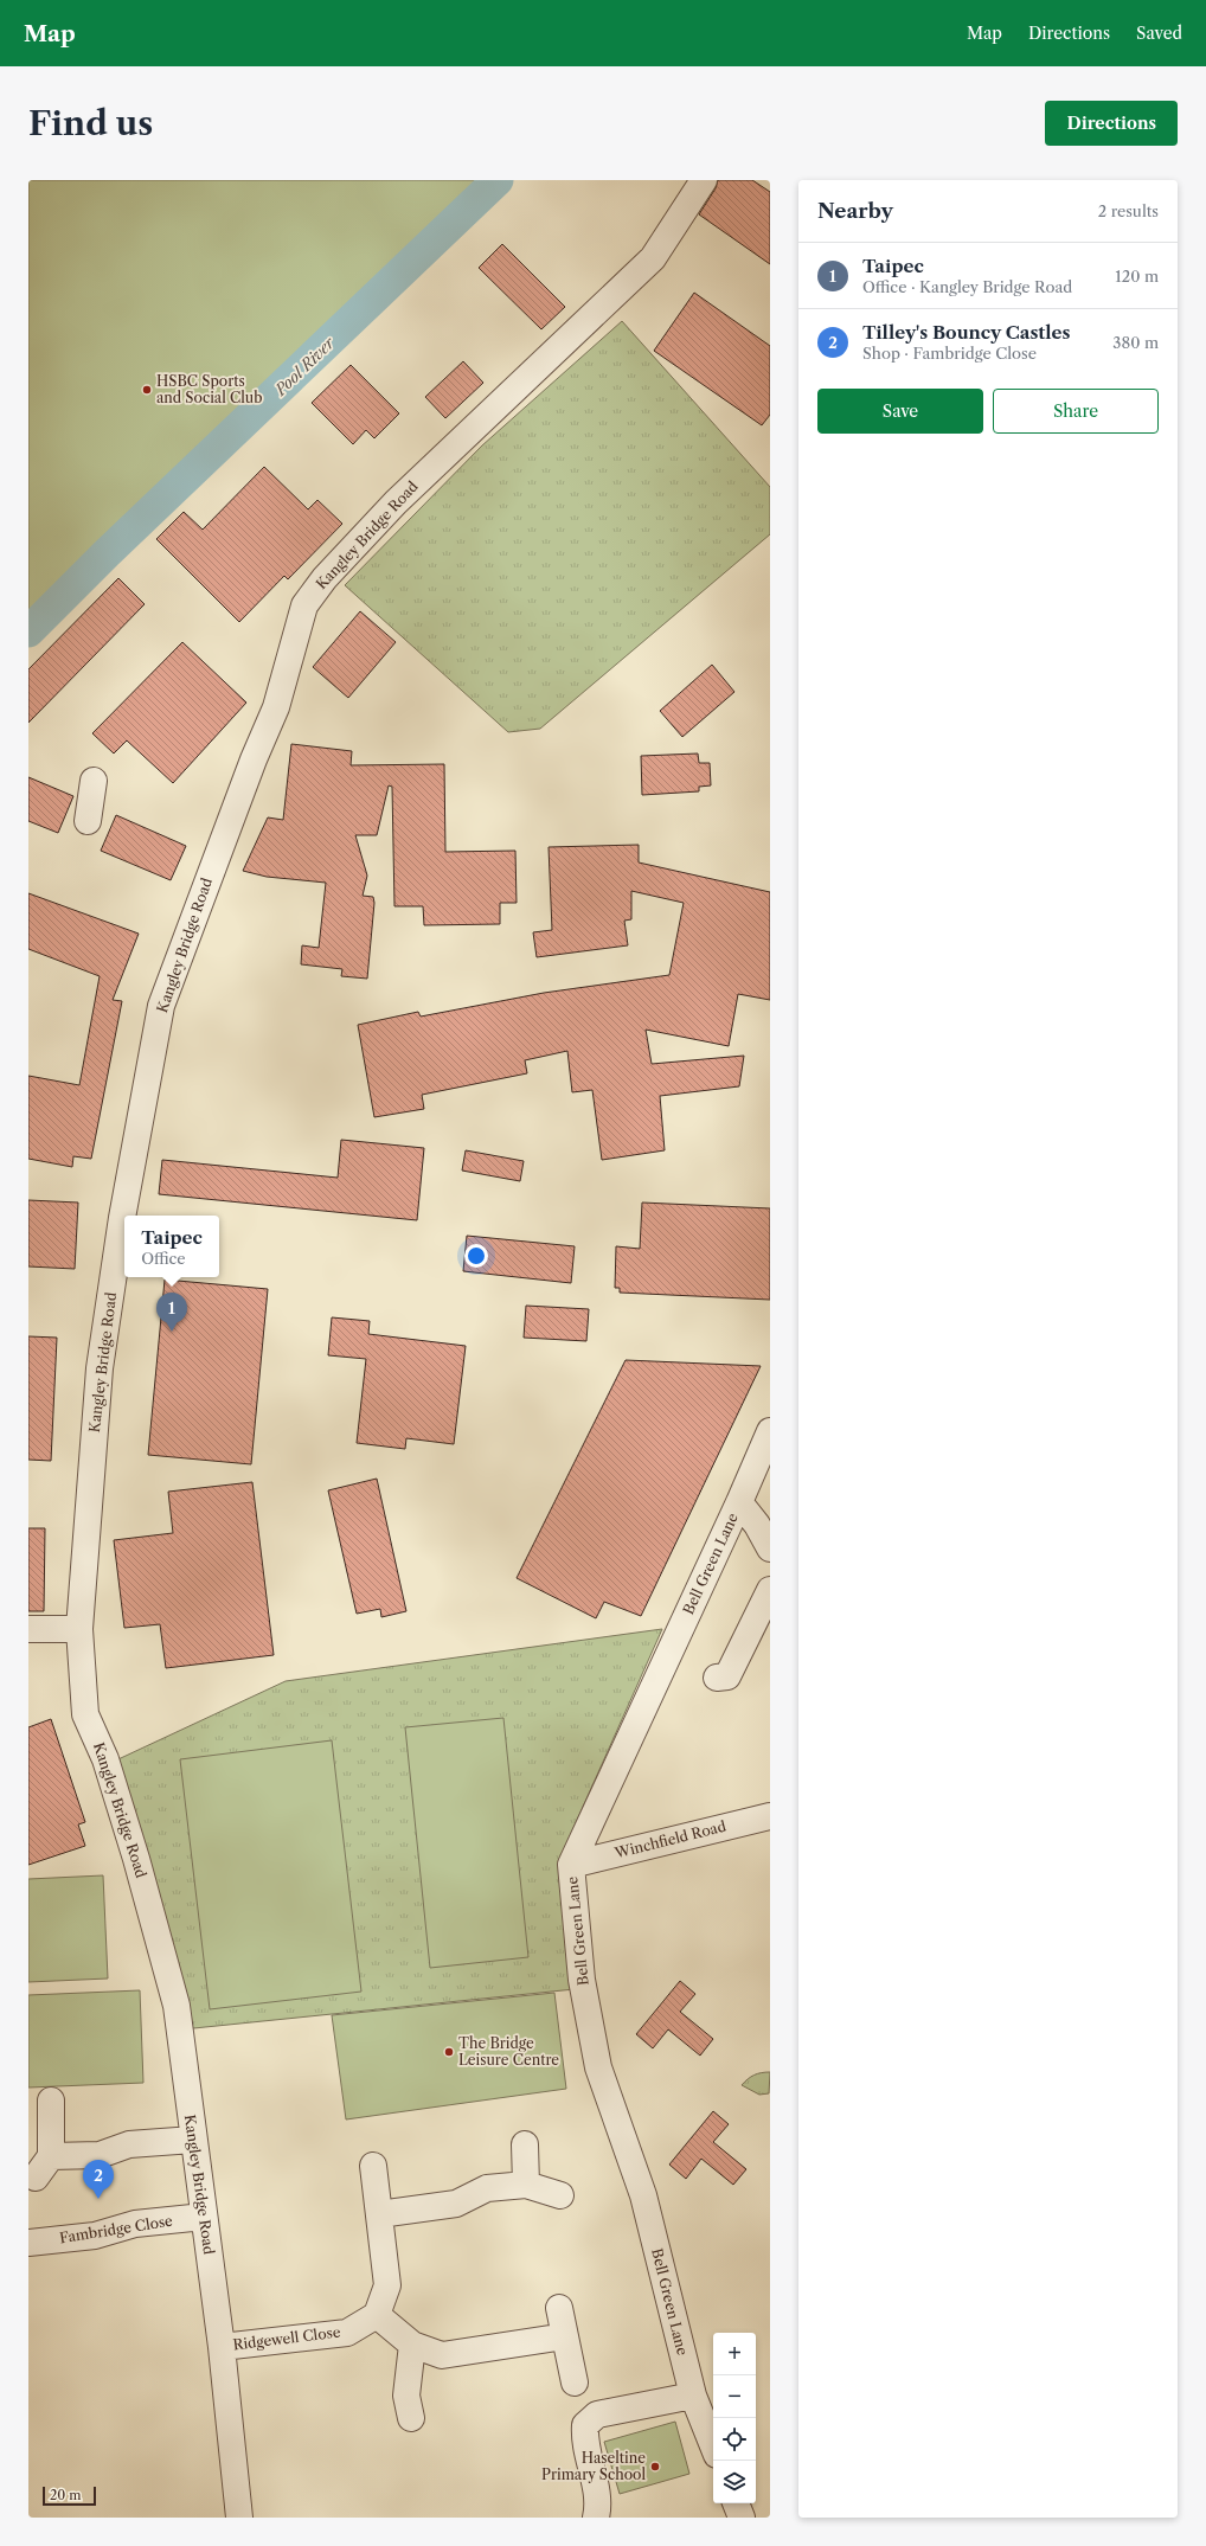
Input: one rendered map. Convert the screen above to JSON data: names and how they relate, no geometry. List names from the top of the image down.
{
  "streets": {
    "street": [
      "Kangley Bridge Road",
      "Bell Green Lane",
      "Winchfield Road",
      "Fambridge Close",
      "Ridgewell Close"
    ]
  },
  "crossings": [
    ["Kangley Bridge Road", "Fambridge Close"],
    ["Kangley Bridge Road", "Ridgewell Close"],
    ["Bell Green Lane", "Winchfield Road"]
  ],
  "water": ["Pool River"],
  "places": ["HSBC Sports and Social Club", "The Bridge Leisure Centre", "Haseltine Primary School"],
  "scale_bar": "20 m",
  "page": {
    "header": "Map",
    "nav": ["Map", "Directions", "Saved"],
    "buttons": [
      "Directions",
      ["Save", "Share"]
    ],
    "title": "Find us",
    "heading": ["Nearby", "2 results"],
    "list": [
      {
        "mark": "1",
        "name": "Taipec",
        "note": "Office · Kangley Bridge Road",
        "value": "120 m"
      },
      {
        "mark": "2",
        "name": "Tilley's Bouncy Castles",
        "note": "Shop · Fambridge Close",
        "value": "380 m"
      }
    ],
    "popup": ["Taipec", "Office"],
    "pins": ["1", "2"],
    "map_buttons": ["+", "−"],
    "scale": "20 m"
  }
}
